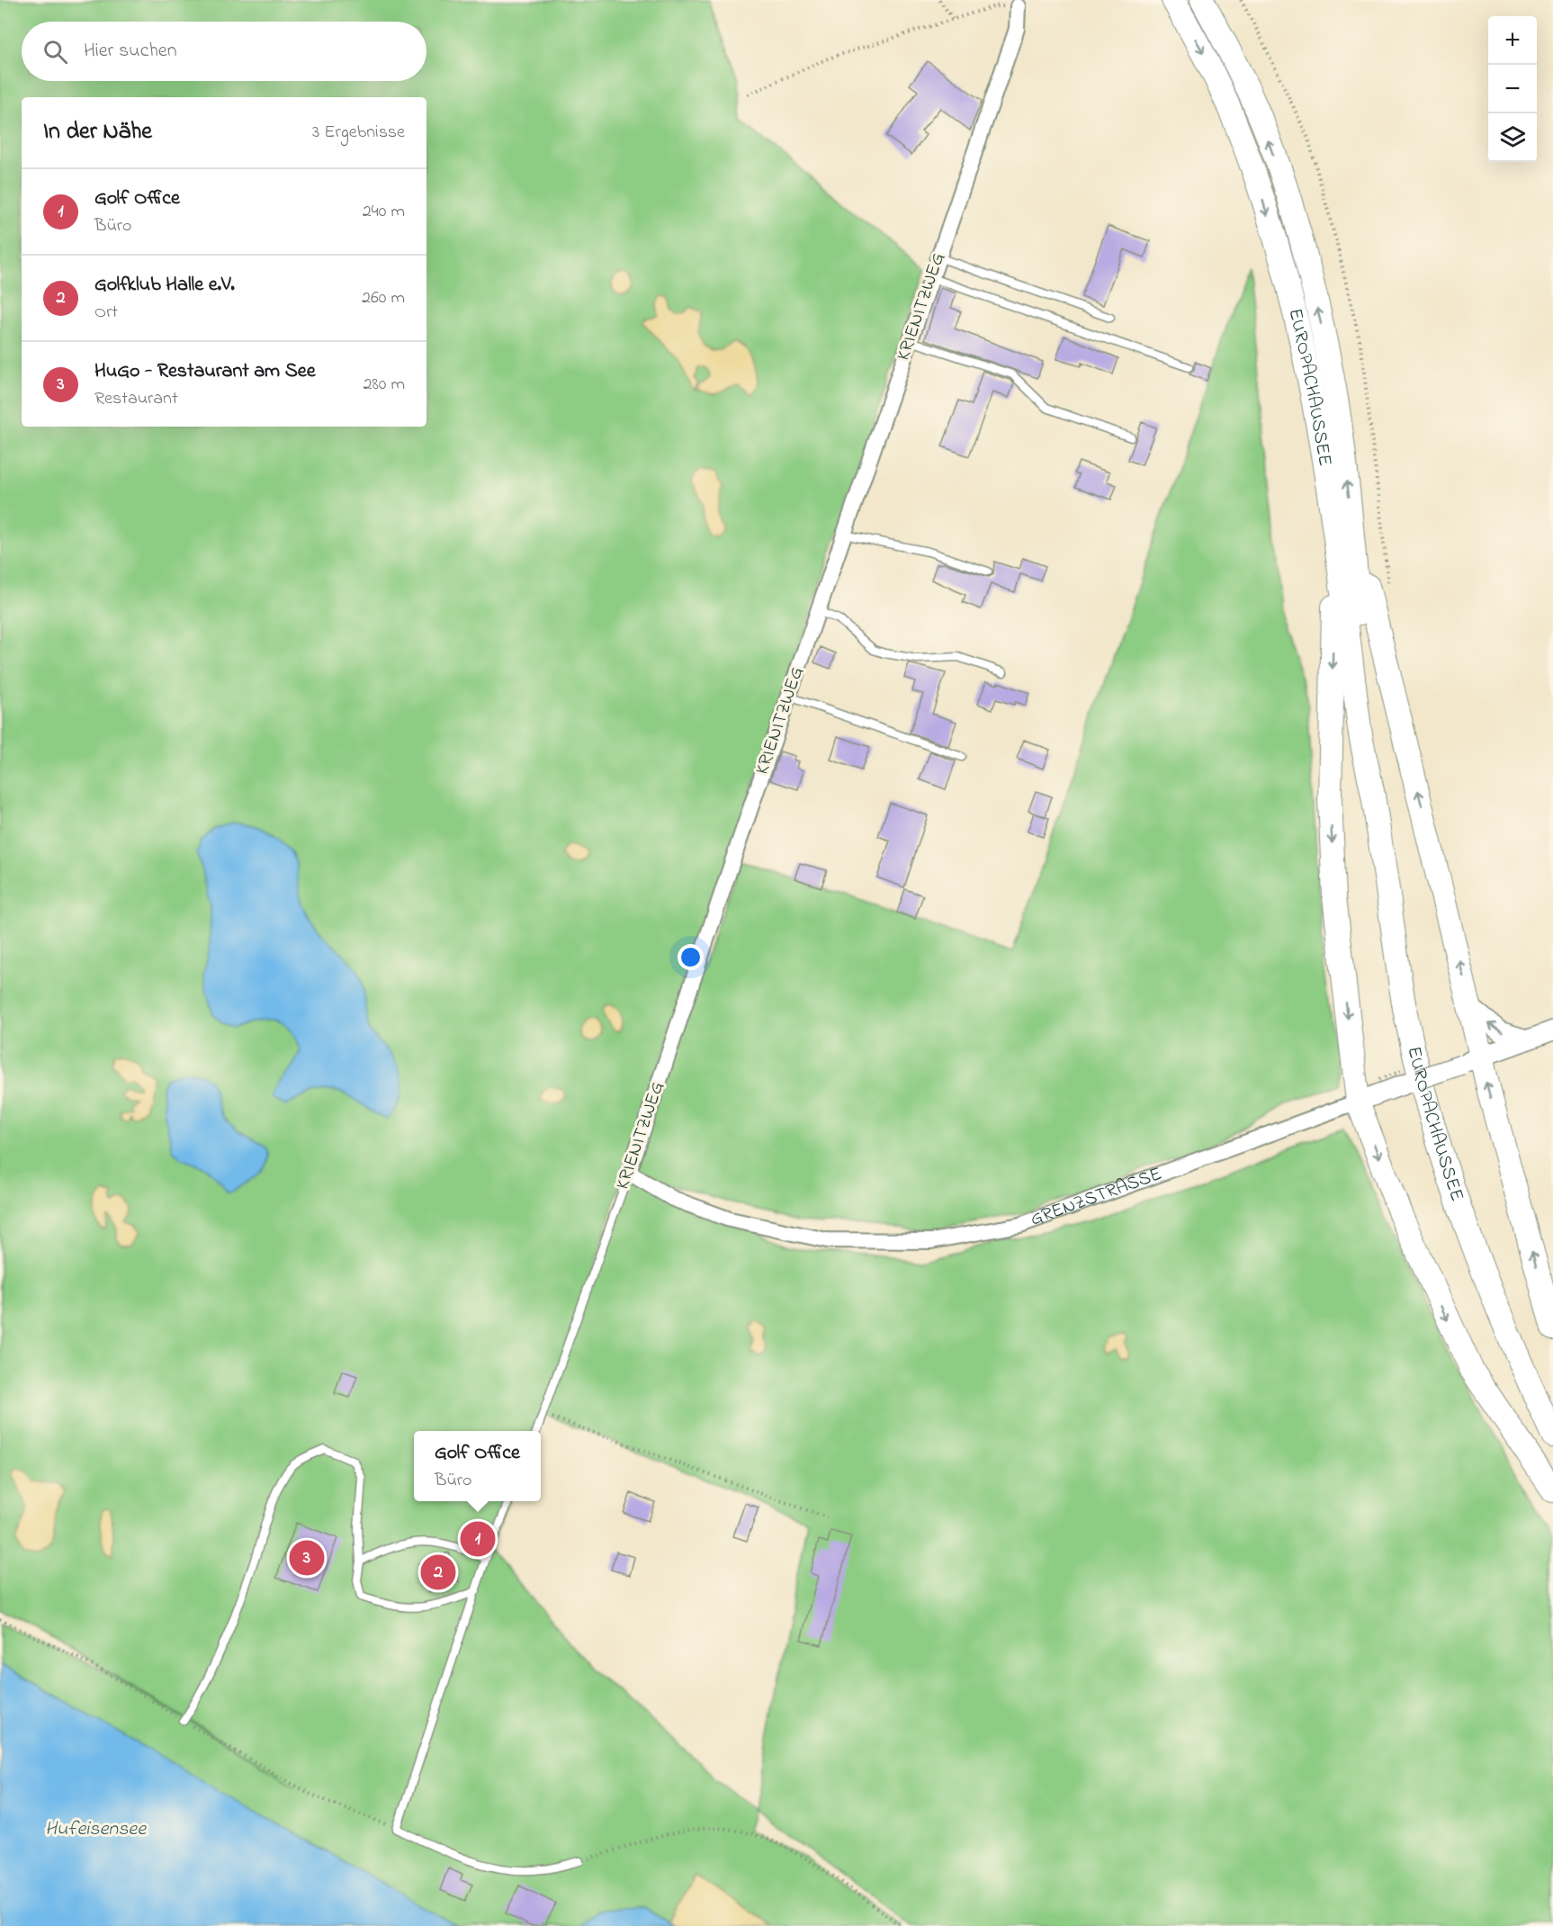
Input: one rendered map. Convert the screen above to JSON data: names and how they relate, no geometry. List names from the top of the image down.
{
  "streets": {
    "main road": ["EUROPACHAUSSEE"],
    "street": ["KRIENITZWEG", "GRENZSTRASSE"]
  },
  "crossings": [
    ["KRIENITZWEG", "GRENZSTRASSE"]
  ],
  "water": ["Hufeisensee"],
  "page": {
    "map_buttons": ["+", "−"],
    "search": "Hier suchen",
    "heading": ["In der Nähe", "3 Ergebnisse"],
    "list": [
      {
        "mark": "1",
        "name": "Golf Office",
        "note": "Büro",
        "value": "240 m"
      },
      {
        "mark": "2",
        "name": "Golfklub Halle e.V.",
        "note": "Ort",
        "value": "260 m"
      },
      {
        "mark": "3",
        "name": "HuGo - Restaurant am See",
        "note": "Restaurant",
        "value": "280 m"
      }
    ],
    "popup": ["Golf Office", "Büro"],
    "pins": ["1", "3", "2"]
  }
}
